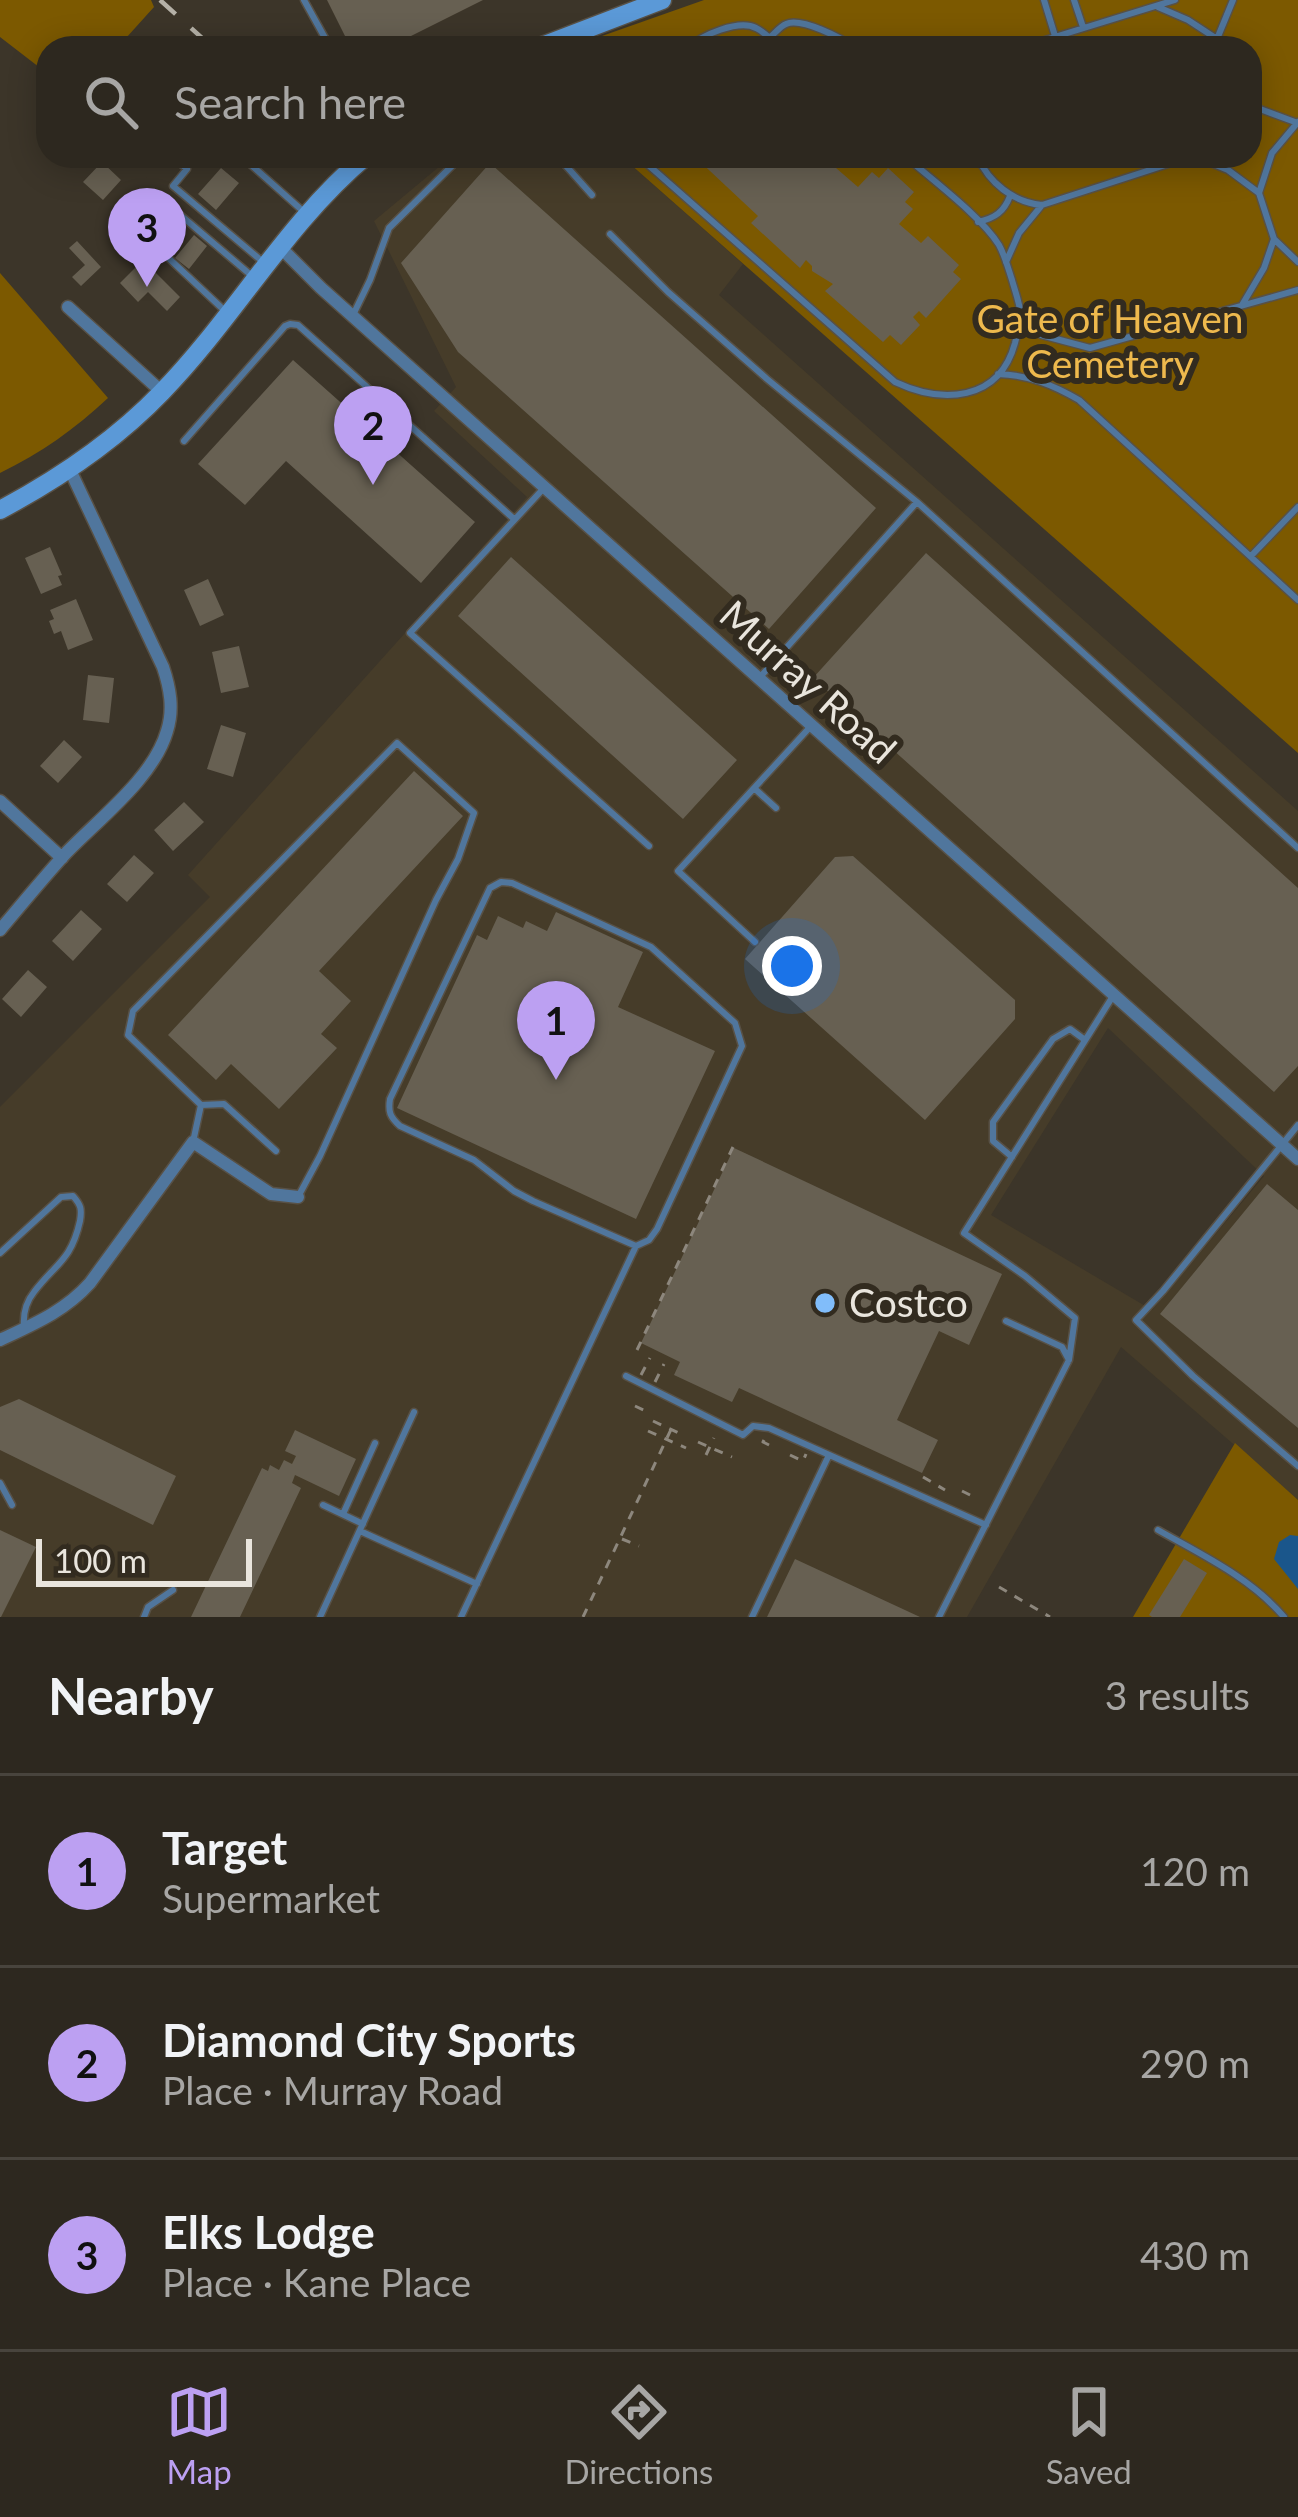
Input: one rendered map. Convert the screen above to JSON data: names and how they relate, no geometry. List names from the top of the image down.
{
  "streets": {
    "street": ["Murray Road"]
  },
  "parks": ["Gate of Heaven Cemetery"],
  "places": ["Costco"],
  "scale_bar": "100 m",
  "page": {
    "search": "Search here",
    "pins": ["3", "2", "1"],
    "scale": "100 m",
    "heading": ["Nearby", "3 results"],
    "list": [
      {
        "mark": "1",
        "name": "Target",
        "note": "Supermarket",
        "value": "120 m"
      },
      {
        "mark": "2",
        "name": "Diamond City Sports",
        "note": "Place · Murray Road",
        "value": "290 m"
      },
      {
        "mark": "3",
        "name": "Elks Lodge",
        "note": "Place · Kane Place",
        "value": "430 m"
      }
    ],
    "nav": ["Map", "Directions", "Saved"]
  }
}
